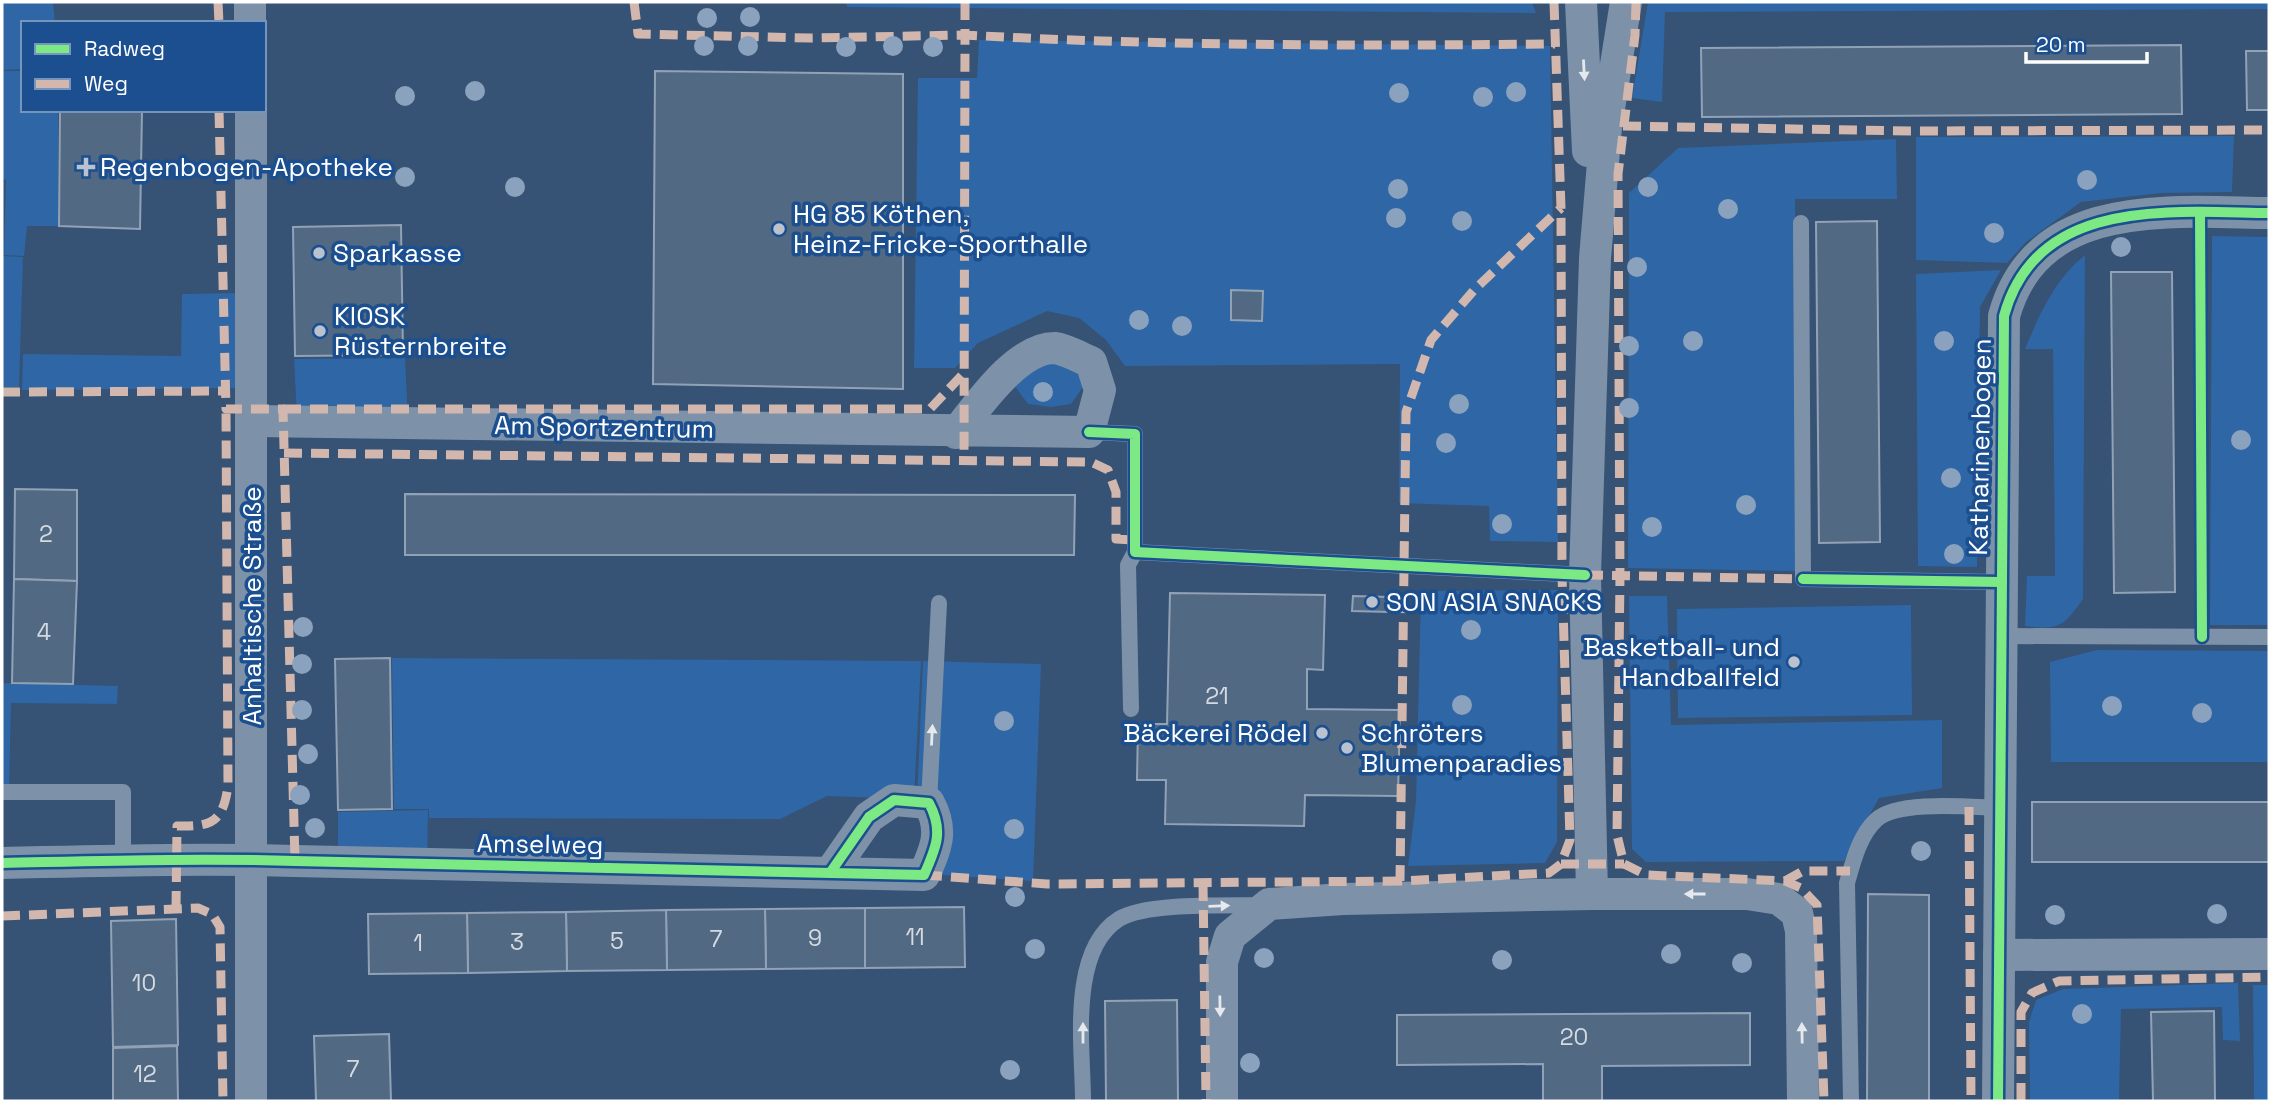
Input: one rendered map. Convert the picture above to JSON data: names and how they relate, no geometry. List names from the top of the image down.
{
  "streets": {
    "street": [
      "Am Sportzentrum",
      "Katharinenbogen",
      "Anhaltische Straße",
      "Amselweg"
    ]
  },
  "crossings": [
    ["Am Sportzentrum", "Anhaltische Straße"],
    ["Anhaltische Straße", "Amselweg"]
  ],
  "places": {
    "health": ["Regenbogen-Apotheke"],
    "other": [
      "HG 85 Köthen, Heinz-Fricke-Sporthalle",
      "Sparkasse",
      "KIOSK Rüsternbreite",
      "SON ASIA SNACKS",
      "Basketball- und Handballfeld",
      "Bäckerei Rödel",
      "Schröters Blumenparadies"
    ]
  },
  "house_numbers": [
    "2",
    "4",
    "21",
    "11",
    "9",
    "7",
    "5",
    "3",
    "1",
    "10",
    "20",
    "7",
    "12"
  ],
  "legend": ["Radweg", "Weg"],
  "scale_bar": "20 m"
}
